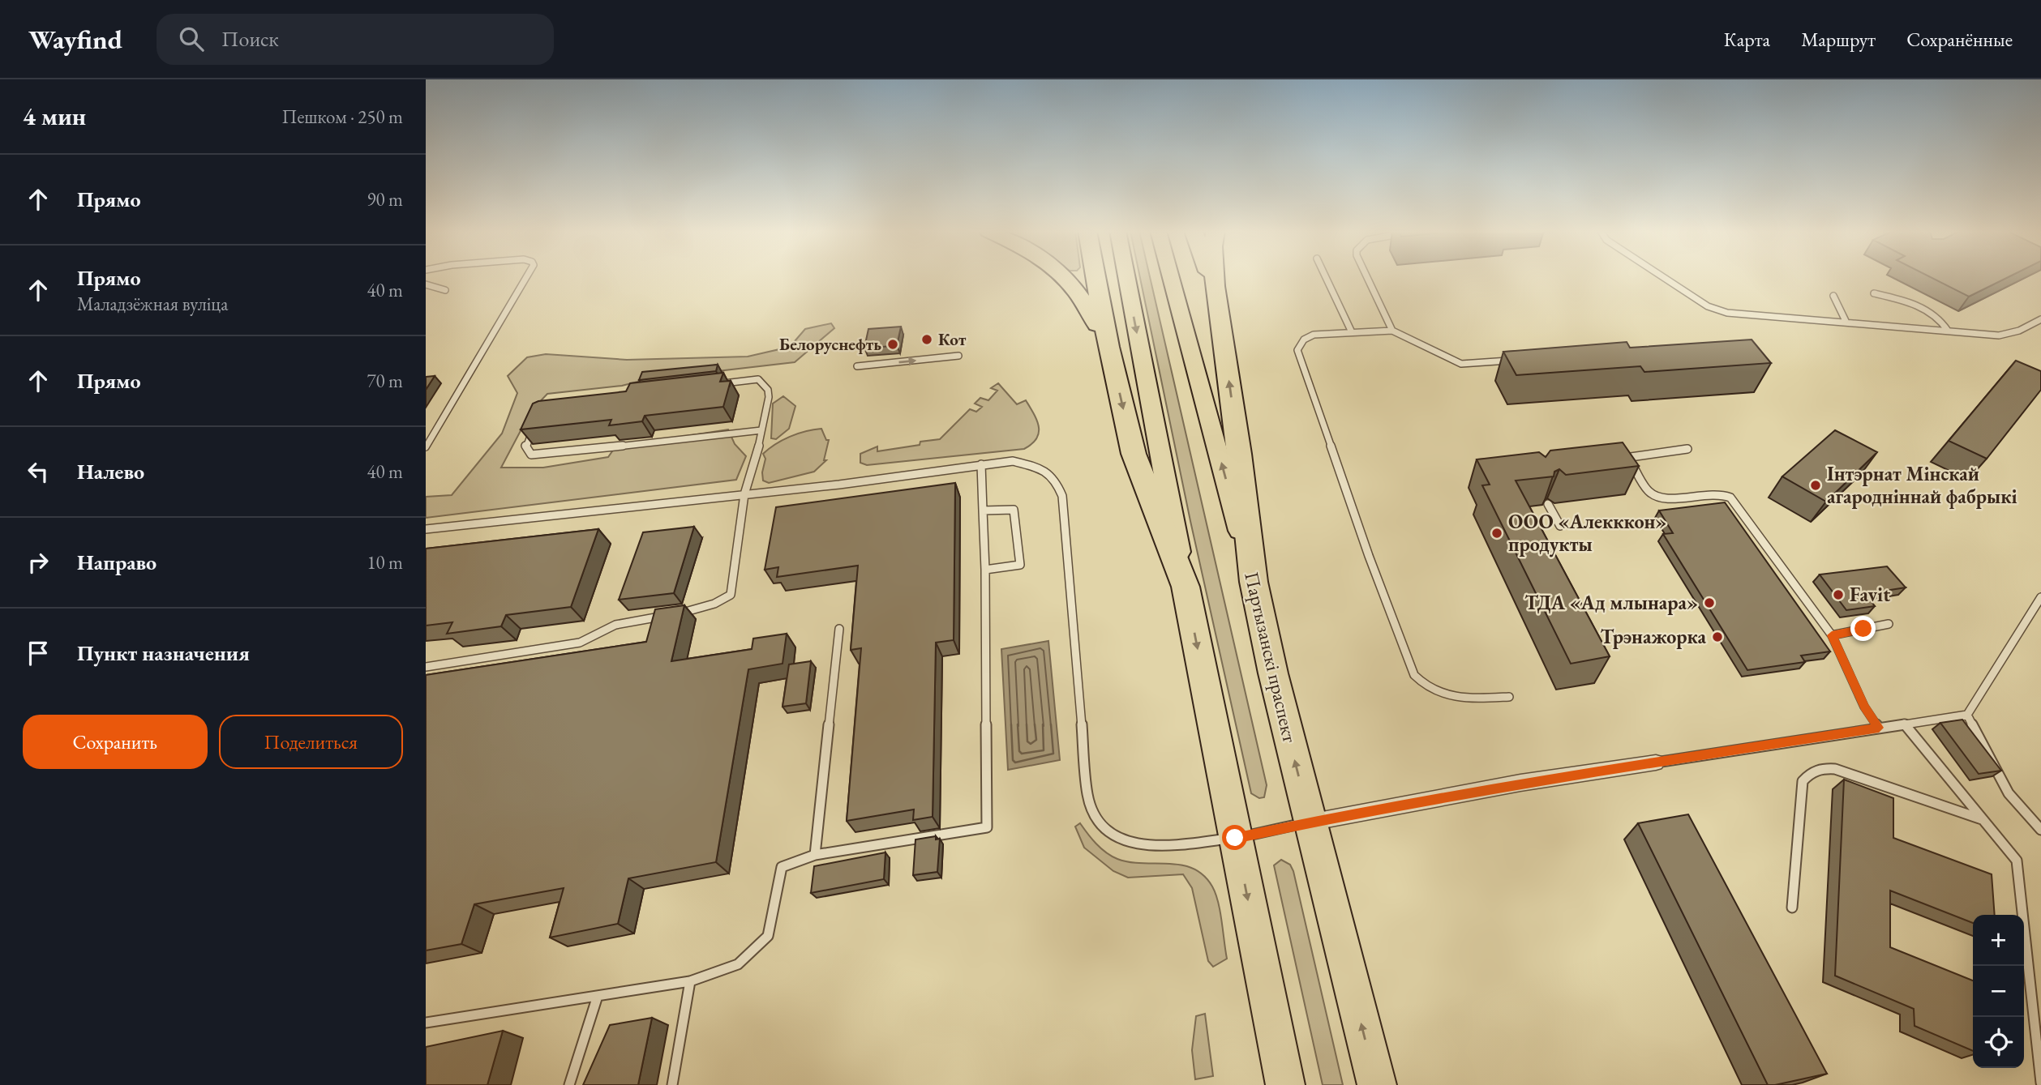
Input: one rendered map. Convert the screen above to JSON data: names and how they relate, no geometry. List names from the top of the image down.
{
  "streets": {
    "highway": ["Партызанскі праспект"]
  },
  "places": [
    "Кот",
    "Белоруснефть",
    "Інтэрнат Мінскай агародніннай фабрыкі",
    "ООО «Алекккон» продукты",
    "Favit",
    "ТДА «Ад млынара»",
    "Трэнажорка"
  ],
  "page": {
    "header": "Wayfind",
    "search": "Поиск",
    "nav": ["Карта", "Маршрут", "Сохранённые"],
    "heading": ["4 мин", "Пешком · 250 m"],
    "list": [
      ["Прямо", "90 m"],
      ["Прямо", "Маладзёжная вуліца", "40 m"],
      ["Прямо", "70 m"],
      ["Налево", "40 m"],
      ["Направо", "10 m"],
      "Пункт назначения"
    ],
    "buttons": ["Сохранить", "Поделиться"],
    "map_buttons": ["+", "−"]
  }
}
